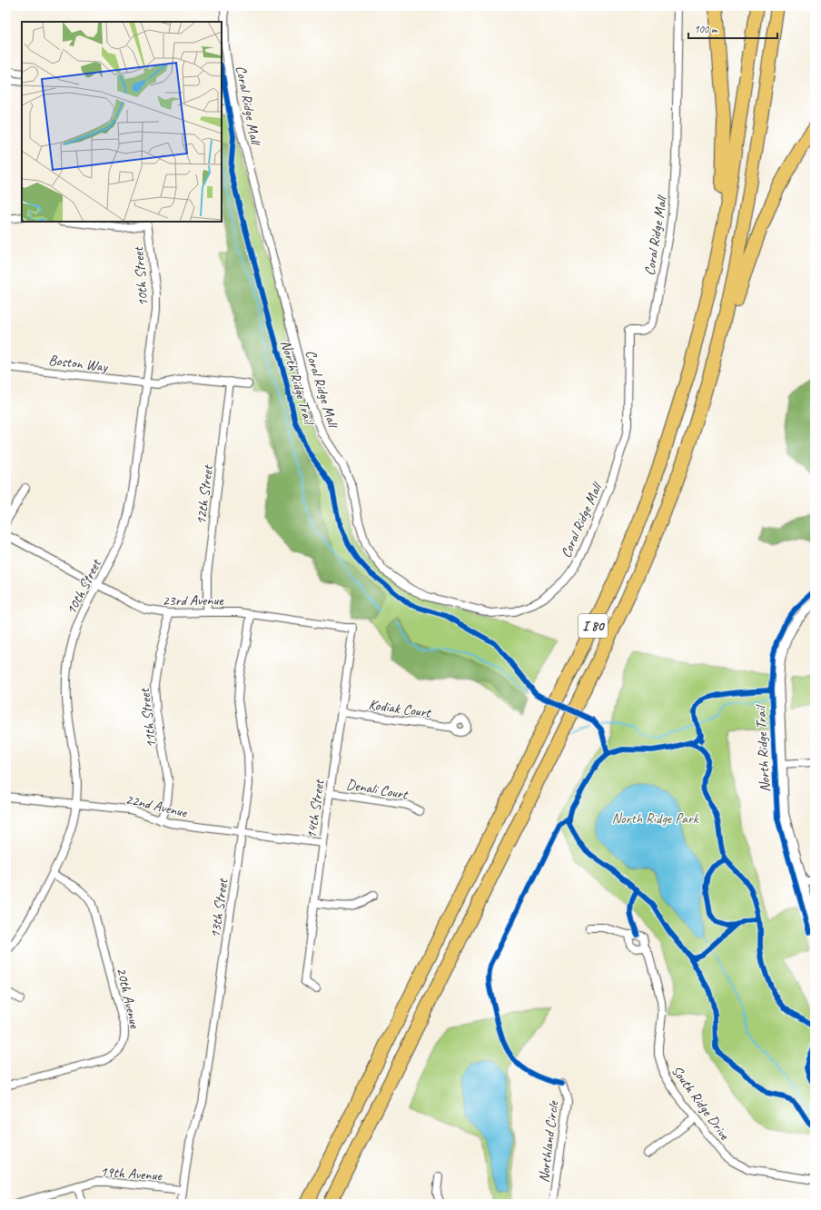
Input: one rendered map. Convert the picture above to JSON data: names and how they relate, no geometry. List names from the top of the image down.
{
  "streets": {
    "highway": ["I 80"],
    "street": [
      "Coral Ridge Mall",
      "10th Street",
      "Boston Way",
      "12th Street",
      "23rd Avenue",
      "Kodiak Court",
      "11th Street",
      "Denali Court",
      "22nd Avenue",
      "14th Street",
      "13th Street",
      "20th Avenue",
      "South Ridge Drive",
      "Northland Circle",
      "19th Avenue"
    ],
    "cycle path": ["North Ridge Trail"]
  },
  "crossings": [
    ["10th Street", "Boston Way"],
    ["10th Street", "23rd Avenue"],
    ["10th Street", "22nd Avenue"],
    ["10th Street", "20th Avenue"],
    ["Boston Way", "12th Street"],
    ["12th Street", "23rd Avenue"],
    ["23rd Avenue", "11th Street"],
    ["23rd Avenue", "14th Street"],
    ["23rd Avenue", "13th Street"],
    ["Kodiak Court", "14th Street"],
    ["11th Street", "22nd Avenue"],
    ["Denali Court", "14th Street"],
    ["22nd Avenue", "14th Street"],
    ["22nd Avenue", "13th Street"],
    ["13th Street", "19th Avenue"]
  ],
  "parks": ["North Ridge Park"],
  "scale_bar": "100 m"
}
